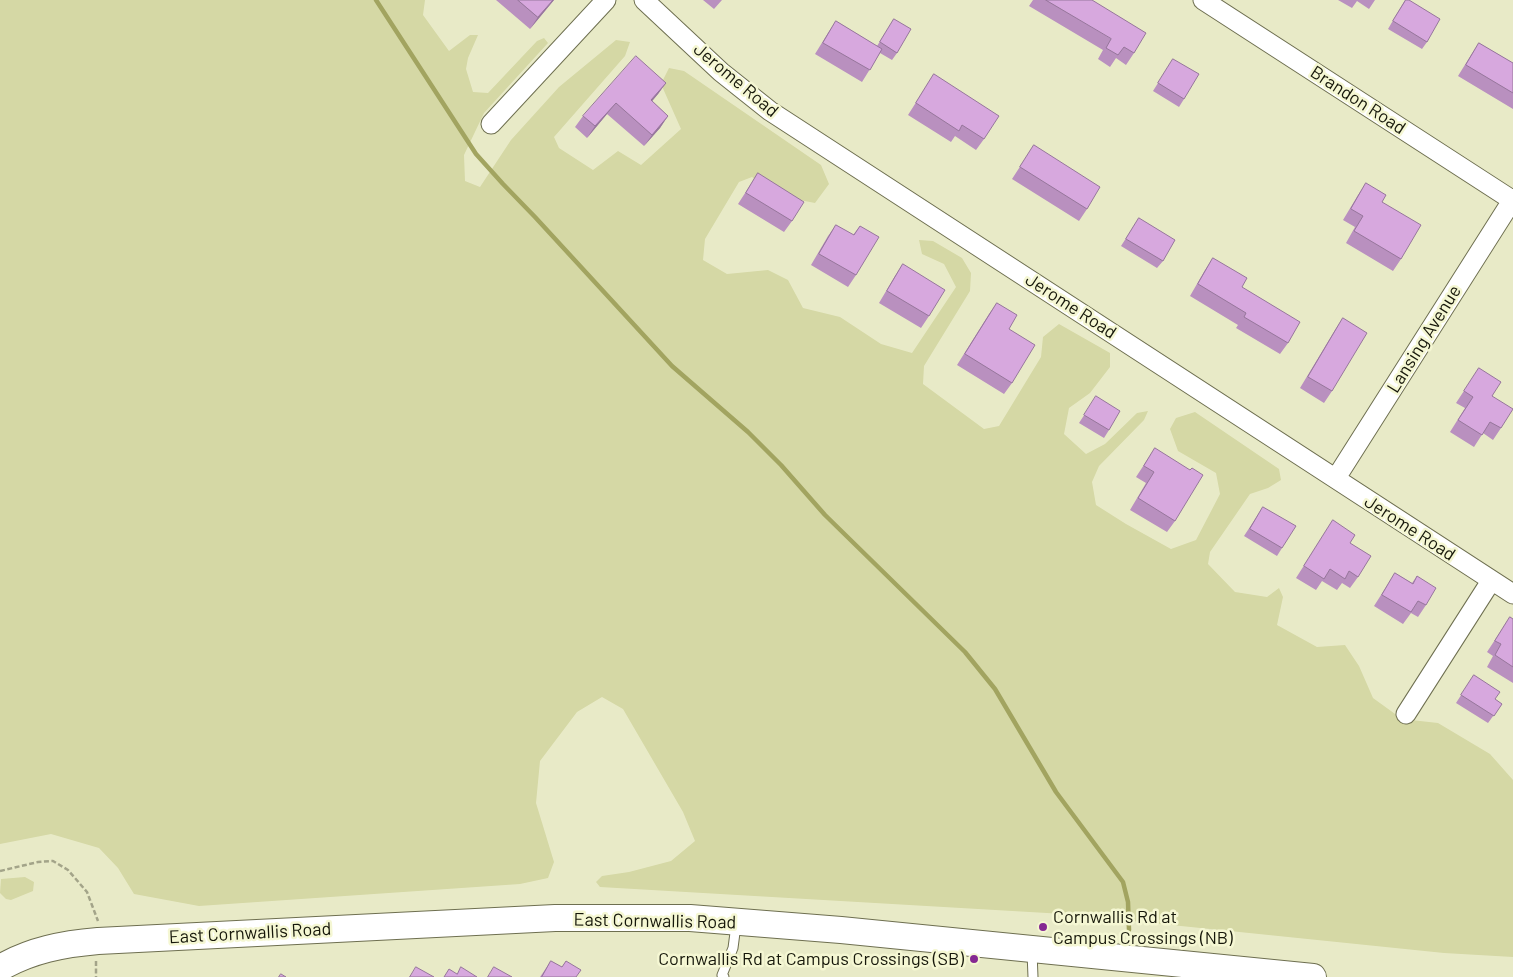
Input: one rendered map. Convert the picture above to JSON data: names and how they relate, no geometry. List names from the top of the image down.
{
  "streets": {
    "street": [
      "Jerome Road",
      "Brandon Road",
      "Lansing Avenue",
      "East Cornwallis Road"
    ]
  },
  "crossings": [
    ["Jerome Road", "Lansing Avenue"],
    ["Brandon Road", "Lansing Avenue"]
  ],
  "places": ["Cornwallis Rd at Campus Crossings (NB)", "Cornwallis Rd at Campus Crossings (SB)"]
}
